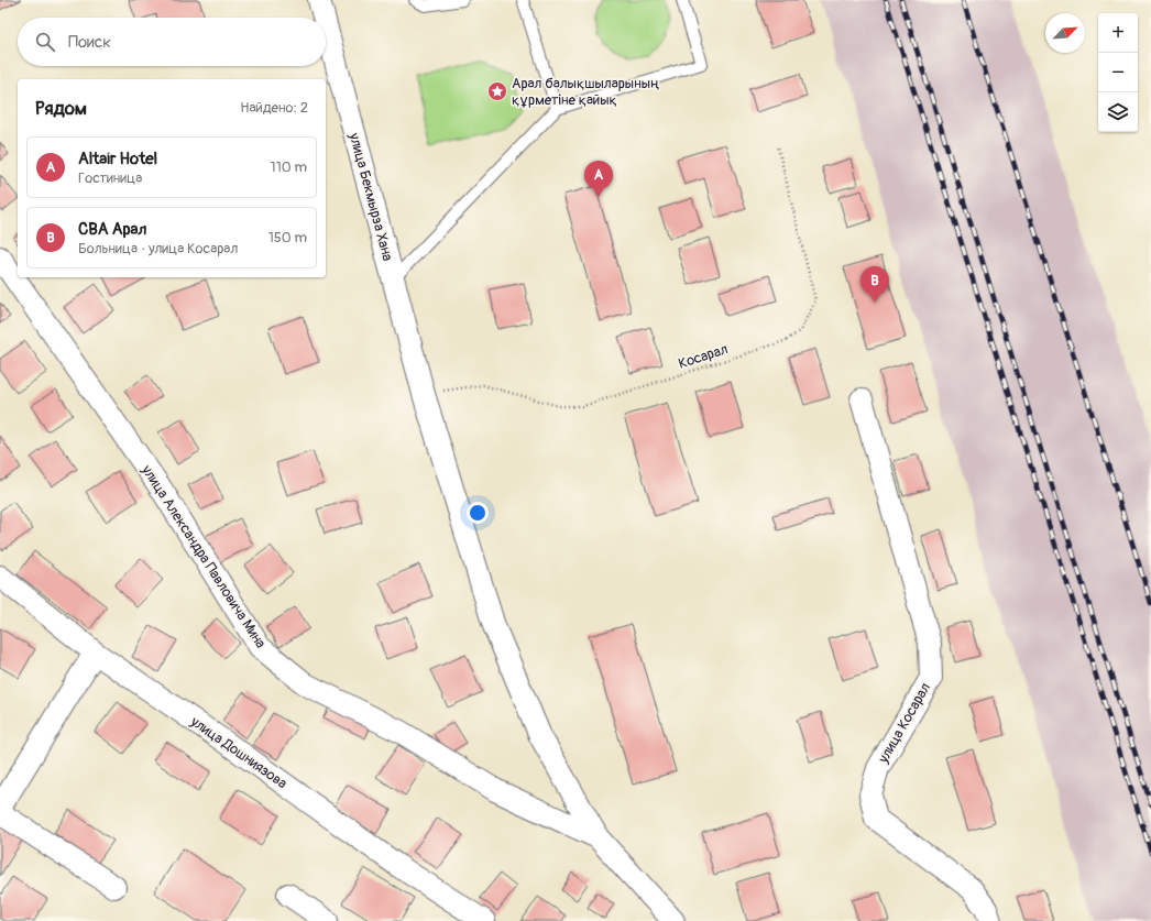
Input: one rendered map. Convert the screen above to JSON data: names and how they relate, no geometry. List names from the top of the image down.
{
  "streets": {
    "street": [
      "улица Бекмырза Хана",
      "улица Александра Павловича Мина",
      "улица Косарал",
      "улица Дошниязова"
    ],
    "path": ["Косарал"]
  },
  "crossings": [
    ["улица Бекмырза Хана", "Косарал"],
    ["улица Бекмырза Хана", "улица Александра Павловича Мина"]
  ],
  "places": {
    "place": ["Арал балықшыларының құрметіне қайық"]
  },
  "north": "top right",
  "page": {
    "map_buttons": ["+", "−"],
    "search": "Поиск",
    "heading": ["Рядом", "Найдено: 2"],
    "list": [
      {
        "mark": "A",
        "name": "Altair Hotel",
        "note": "Гостиница",
        "value": "110 m"
      },
      {
        "mark": "B",
        "name": "СВА Арал",
        "note": "Больница · улица Косарал",
        "value": "150 m"
      }
    ],
    "pins": ["A", "B"]
  }
}
